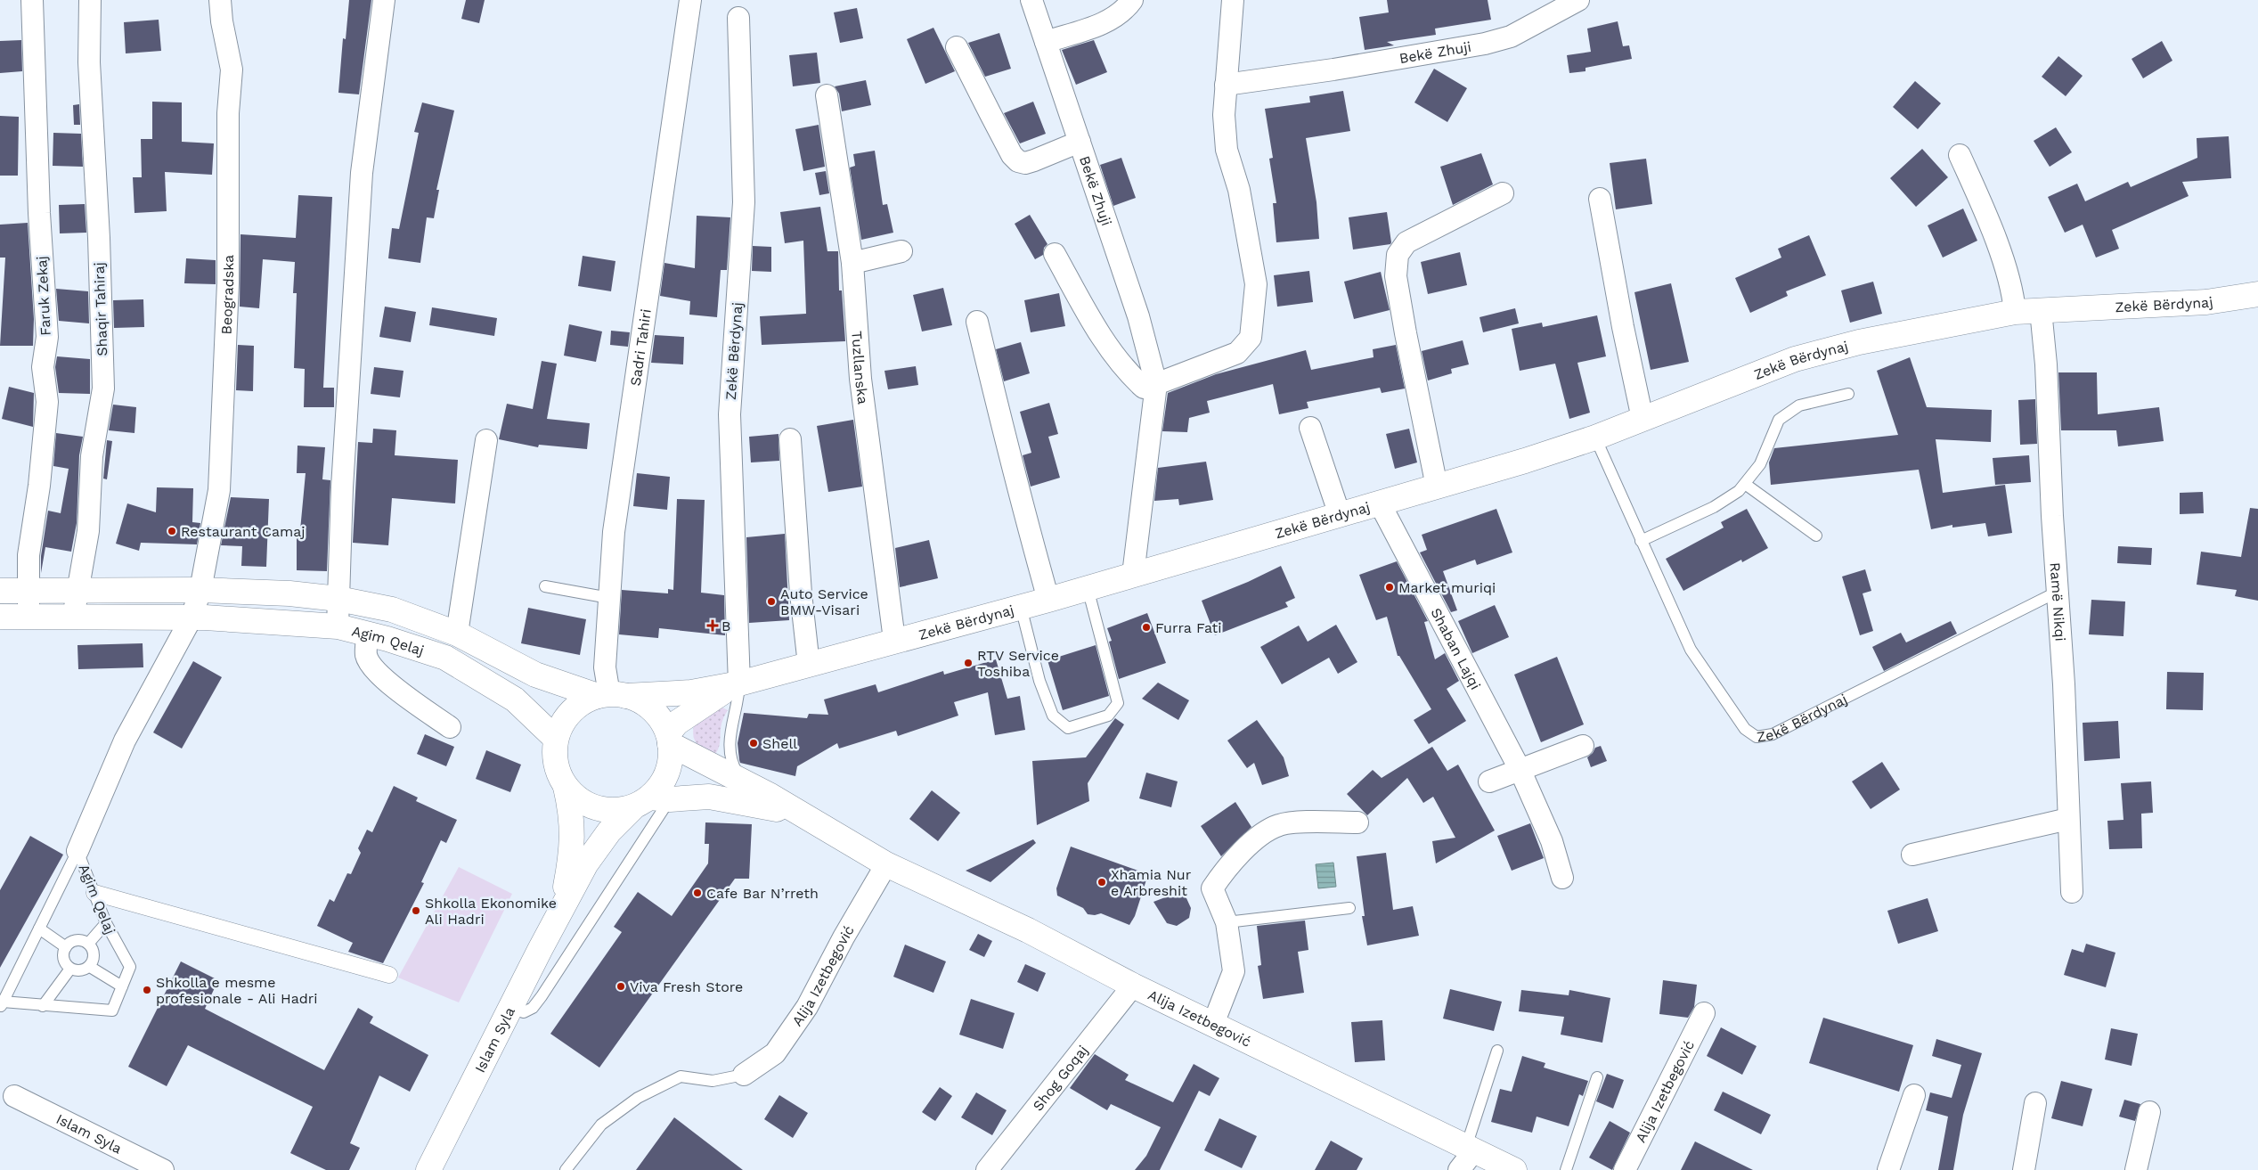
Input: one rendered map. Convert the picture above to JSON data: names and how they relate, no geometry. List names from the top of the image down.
{
  "streets": {
    "main road": [
      "Zekë Bërdynaj",
      "Agim Qelaj",
      "Alija Izetbegović",
      "Islam Syla"
    ],
    "street": [
      "Bekë Zhuji",
      "Beogradska",
      "Faruk Zekaj",
      "Shaqir Tahiraj",
      "Sadri Tahiri",
      "Tuzllanska",
      "Ramë Nikqi",
      "Shaban Lajqi",
      "Shog Goqaj"
    ]
  },
  "crossings": [
    ["Bekë Zhuji", "Zekë Bërdynaj"],
    ["Beogradska", "Agim Qelaj"],
    ["Faruk Zekaj", "Agim Qelaj"],
    ["Zekë Bërdynaj", "Sadri Tahiri"],
    ["Zekë Bërdynaj", "Tuzllanska"],
    ["Zekë Bërdynaj", "Ramë Nikqi"],
    ["Zekë Bërdynaj", "Agim Qelaj"],
    ["Zekë Bërdynaj", "Shaban Lajqi"],
    ["Zekë Bërdynaj", "Alija Izetbegović"],
    ["Zekë Bërdynaj", "Islam Syla"],
    ["Shaqir Tahiraj", "Agim Qelaj"],
    ["Sadri Tahiri", "Agim Qelaj"],
    ["Sadri Tahiri", "Alija Izetbegović"],
    ["Sadri Tahiri", "Islam Syla"],
    ["Agim Qelaj", "Alija Izetbegović"],
    ["Agim Qelaj", "Islam Syla"],
    ["Alija Izetbegović", "Islam Syla"],
    ["Alija Izetbegović", "Shog Goqaj"]
  ],
  "places": {
    "other": [
      "Restaurant Camaj",
      "Market muriqi",
      "Auto Service BMW-Visari",
      "Furra Fati",
      "RTV Service Toshiba",
      "Shell",
      "Xhamia Nur e Arbreshit",
      "Cafe Bar N’rreth",
      "Shkolla Ekonomike Ali Hadri",
      "Viva Fresh Store",
      "Shkolla e mesme profesionale - Ali Hadri"
    ],
    "health": ["B"]
  }
}
